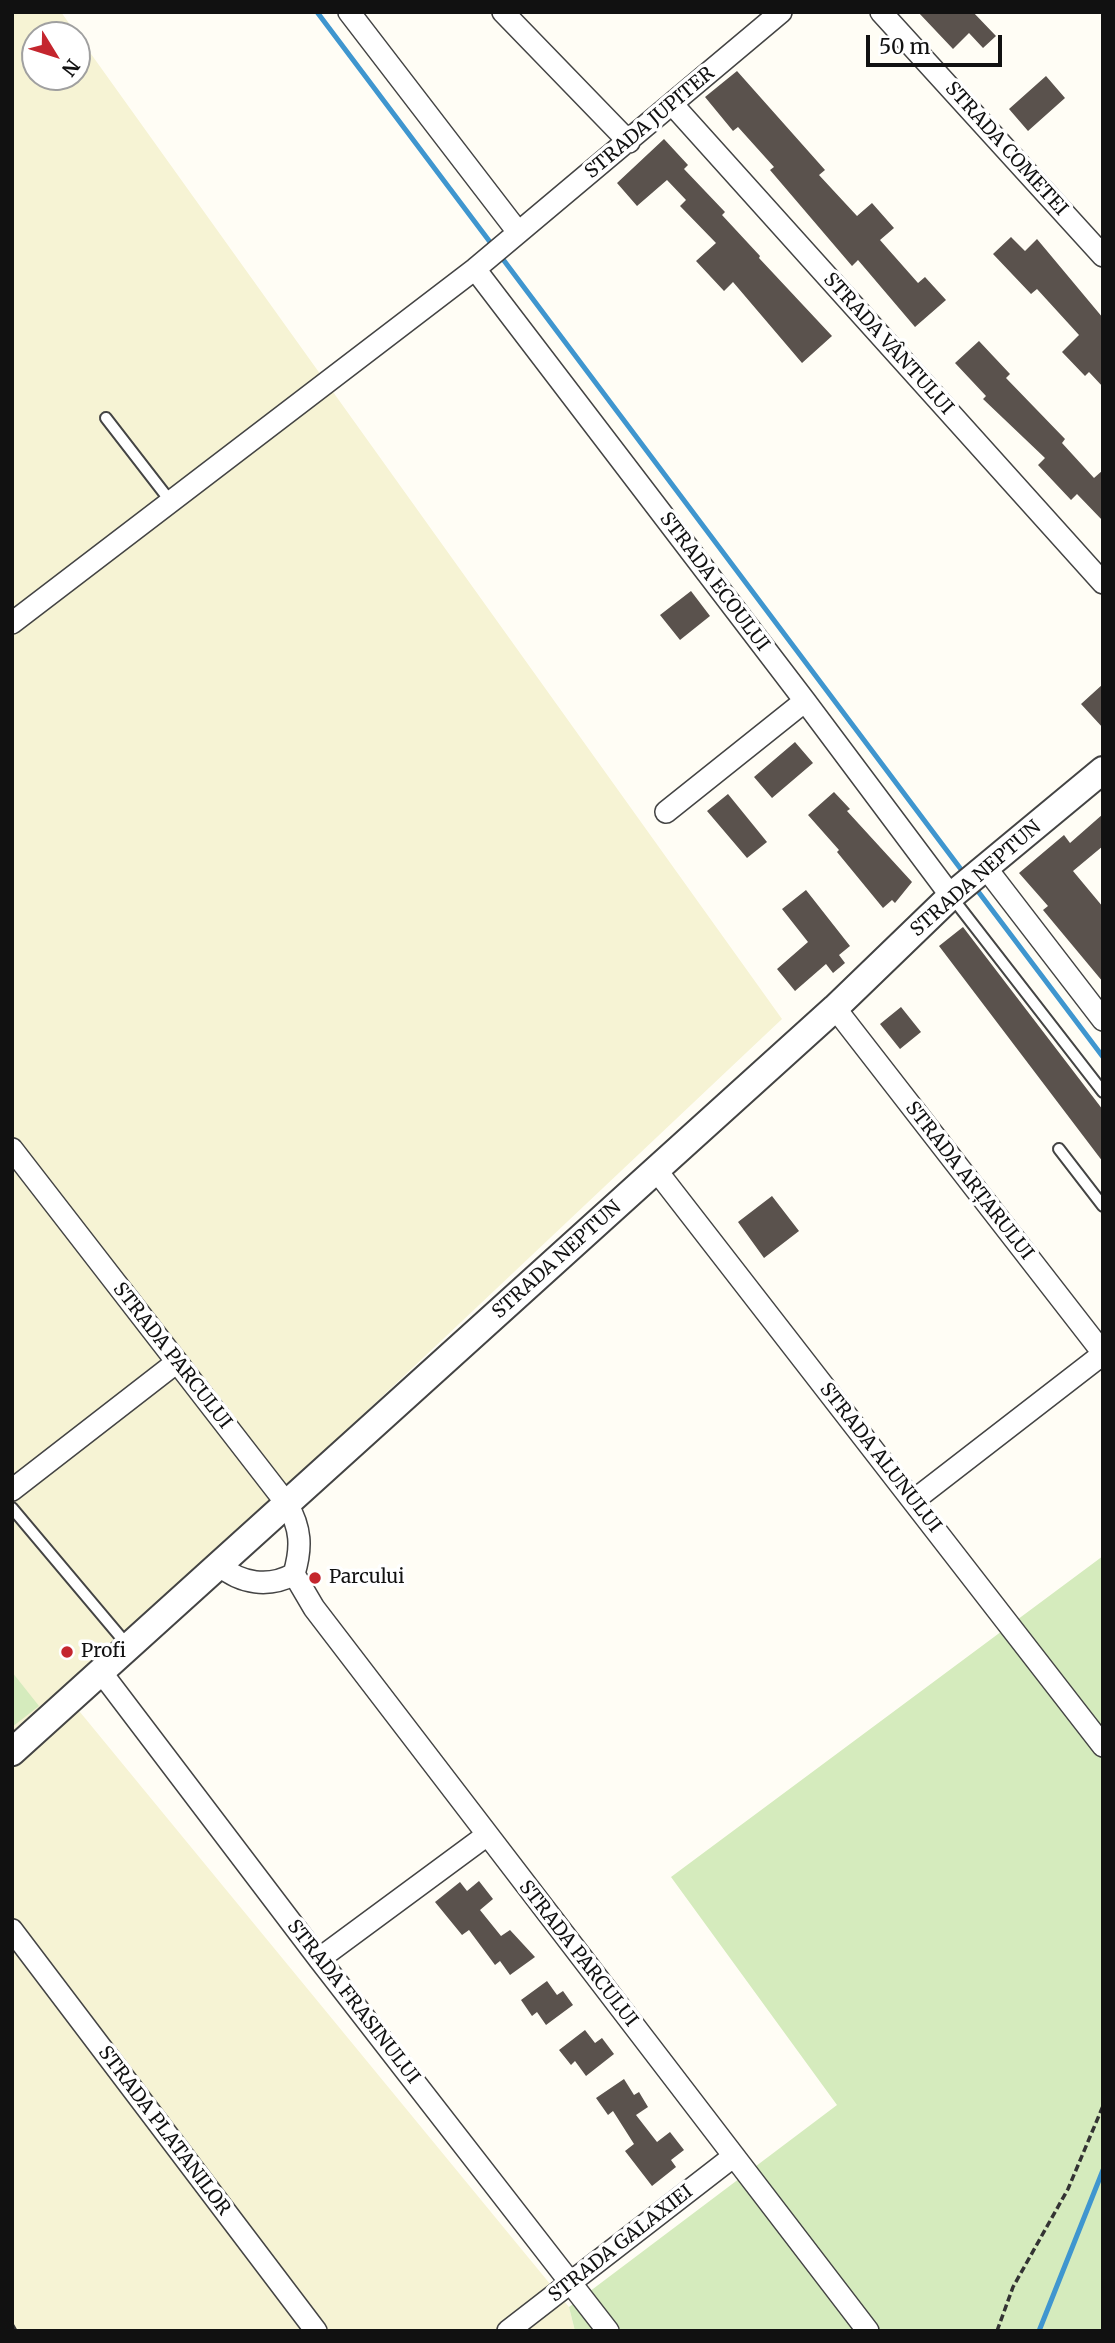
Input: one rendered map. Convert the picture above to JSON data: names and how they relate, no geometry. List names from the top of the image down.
{
  "streets": {
    "street": [
      "STRADA JUPITER",
      "STRADA COMETEI",
      "STRADA VÂNTULUI",
      "STRADA ECOULUI",
      "STRADA NEPTUN",
      "STRADA ARȚARULUI",
      "STRADA PARCULUI",
      "STRADA ALUNULUI",
      "STRADA FRASINULUI",
      "STRADA PLATANILOR",
      "STRADA GALAXIEI"
    ]
  },
  "crossings": [
    ["STRADA JUPITER", "STRADA VÂNTULUI"],
    ["STRADA JUPITER", "STRADA ECOULUI"],
    ["STRADA ECOULUI", "STRADA NEPTUN"],
    ["STRADA NEPTUN", "STRADA ARȚARULUI"],
    ["STRADA NEPTUN", "STRADA PARCULUI"],
    ["STRADA NEPTUN", "STRADA ALUNULUI"],
    ["STRADA NEPTUN", "STRADA FRASINULUI"],
    ["STRADA PARCULUI", "STRADA GALAXIEI"],
    ["STRADA FRASINULUI", "STRADA GALAXIEI"]
  ],
  "places": ["Parcului", "Profi"],
  "scale_bar": "50 m",
  "north": "bottom right"
}
